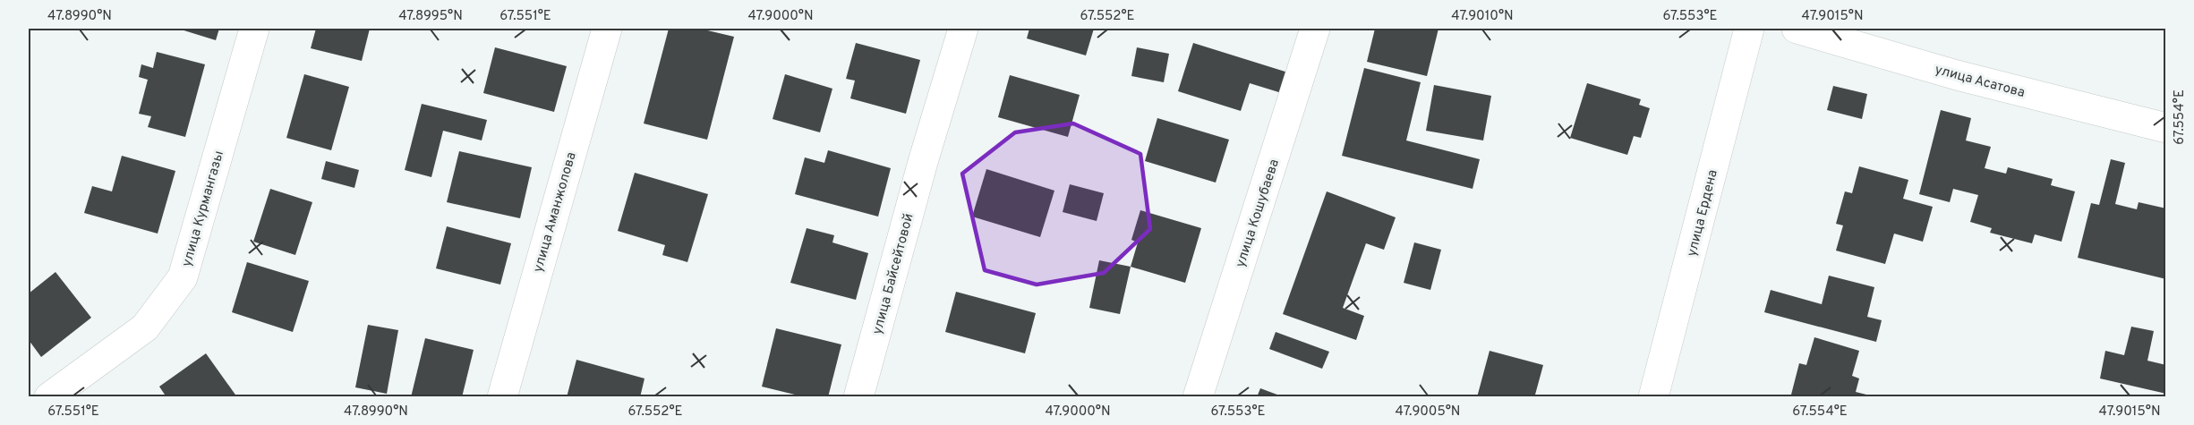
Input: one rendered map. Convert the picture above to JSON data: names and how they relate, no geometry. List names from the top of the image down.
{
  "streets": {
    "street": [
      "улица Асатова",
      "улица Курмангазы",
      "улица Аманжолова",
      "улица Кошубаева",
      "улица Ердена",
      "улица Байсейтовой"
    ]
  },
  "coordinates": [
    "47.8990°N",
    "47.8995°N",
    "67.551°E",
    "47.9000°N",
    "67.552°E",
    "47.9010°N",
    "67.553°E",
    "47.9015°N",
    "67.554°E",
    "47.9005°N"
  ]
}
